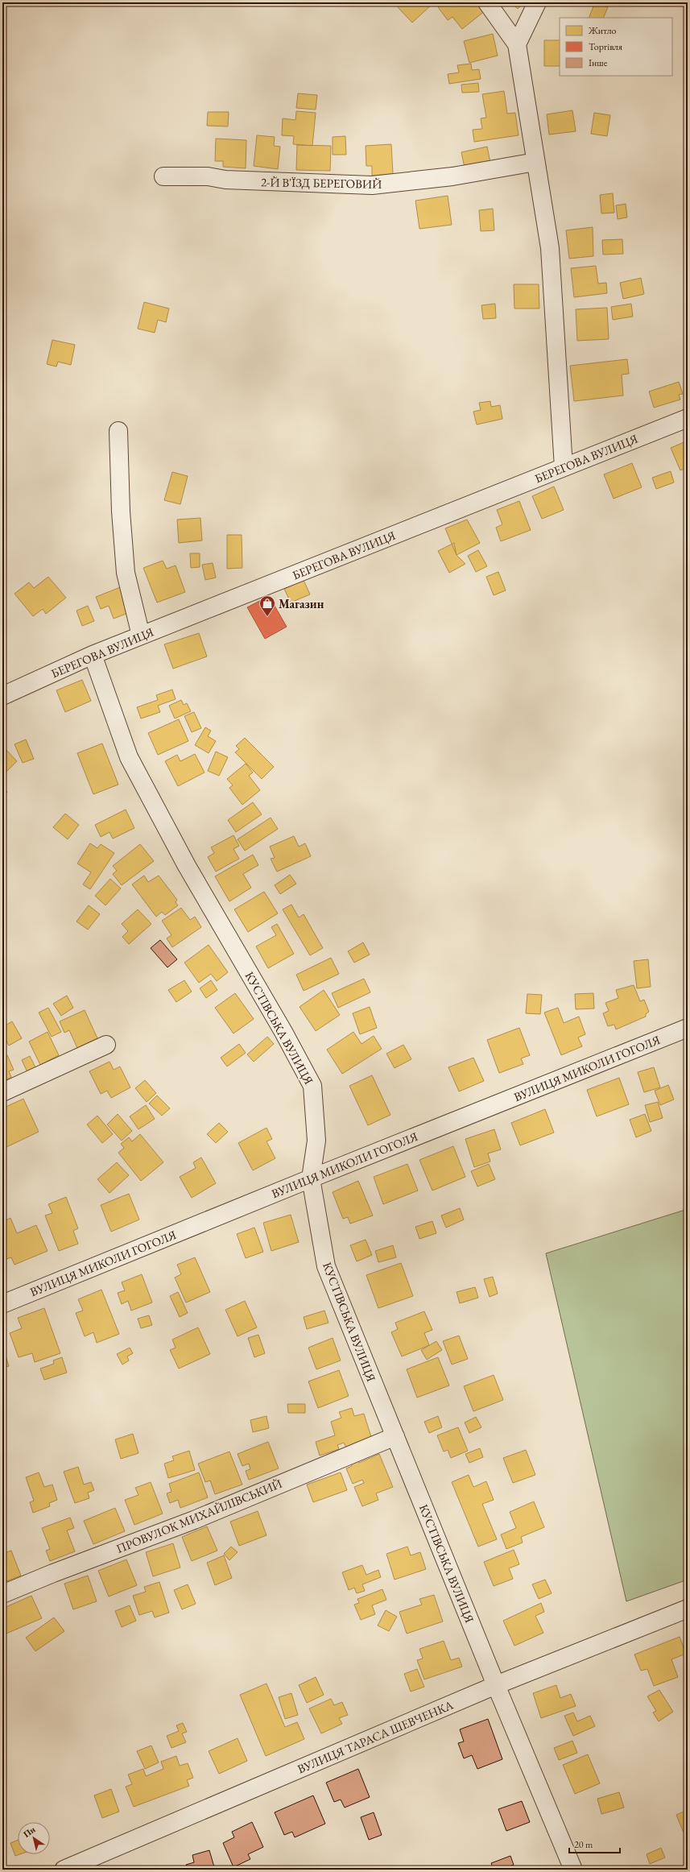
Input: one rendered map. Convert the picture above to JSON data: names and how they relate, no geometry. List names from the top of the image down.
{
  "streets": {
    "street": [
      "2-Й В'ЇЗД БЕРЕГОВИЙ",
      "БЕРЕГОВА ВУЛИЦЯ",
      "КУСТІВСЬКА ВУЛИЦЯ",
      "ВУЛИЦЯ МИКОЛИ ГОГОЛЯ",
      "ПРОВУЛОК МИХАЙЛІВСЬКИЙ",
      "ВУЛИЦЯ ТАРАСА ШЕВЧЕНКА"
    ]
  },
  "crossings": [
    ["БЕРЕГОВА ВУЛИЦЯ", "КУСТІВСЬКА ВУЛИЦЯ"],
    ["КУСТІВСЬКА ВУЛИЦЯ", "ВУЛИЦЯ МИКОЛИ ГОГОЛЯ"],
    ["КУСТІВСЬКА ВУЛИЦЯ", "ПРОВУЛОК МИХАЙЛІВСЬКИЙ"],
    ["КУСТІВСЬКА ВУЛИЦЯ", "ВУЛИЦЯ ТАРАСА ШЕВЧЕНКА"]
  ],
  "places": {
    "shop": ["Магазин"]
  },
  "legend": ["Житло", "Торгівля", "Інше"],
  "scale_bar": "20 m",
  "north": "top left"
}
